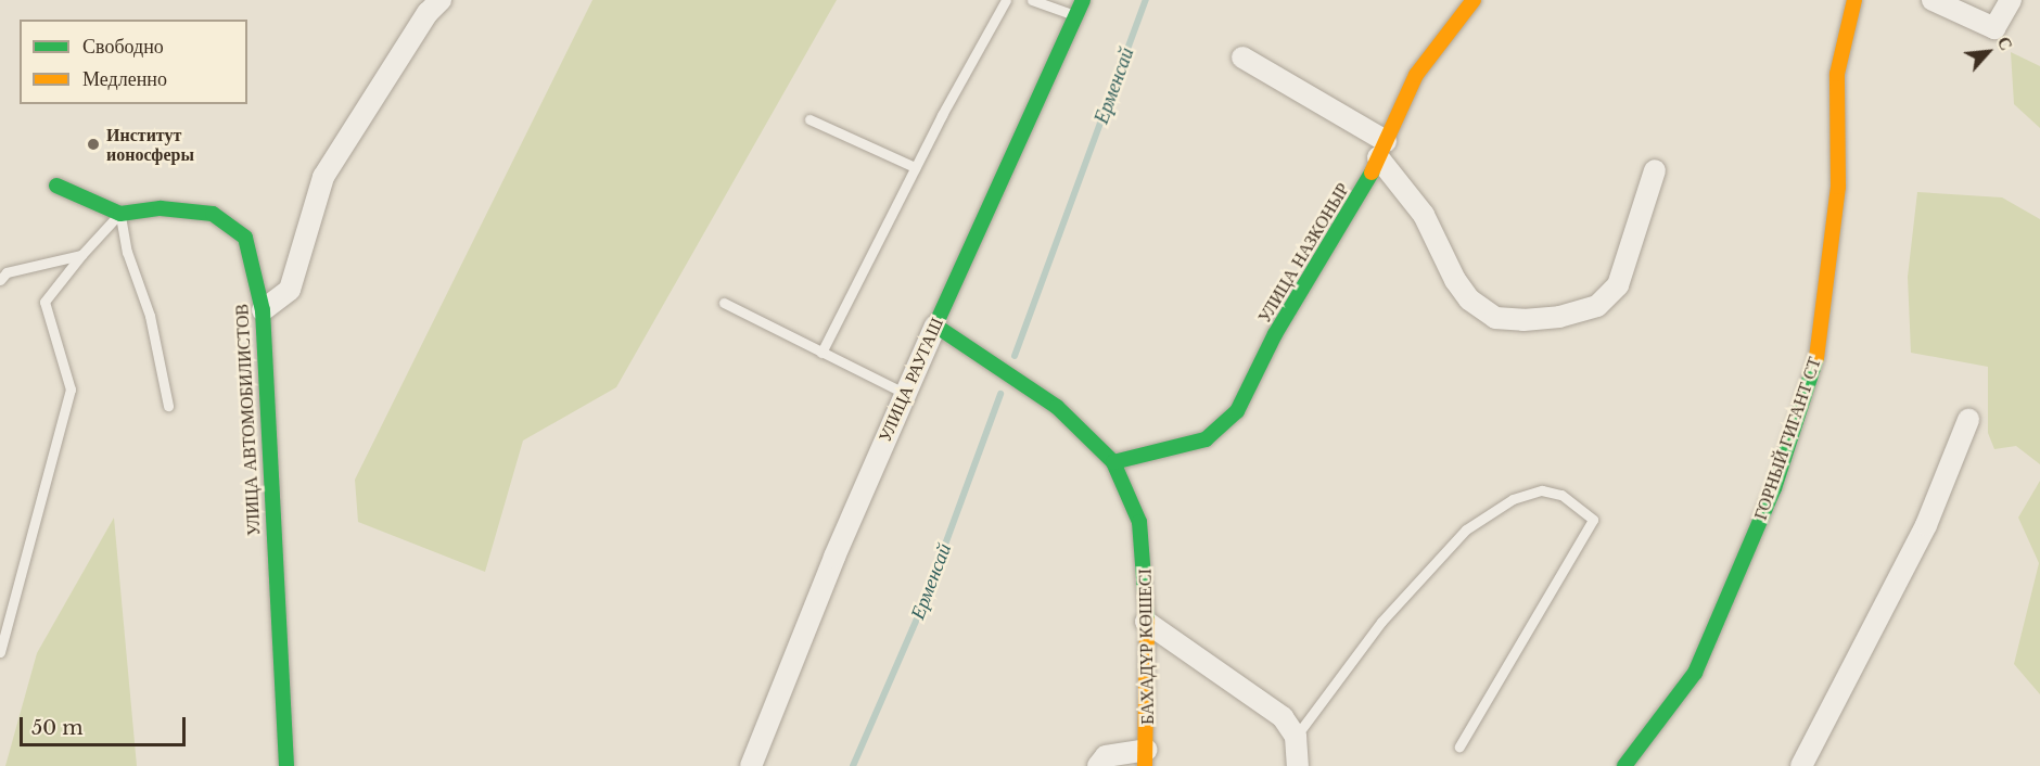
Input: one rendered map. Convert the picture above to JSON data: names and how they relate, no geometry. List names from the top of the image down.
{
  "streets": {
    "street": [
      "УЛИЦА НАЗКОНЫР",
      "УЛИЦА РАУГАШ",
      "УЛИЦА АВТОМОБИЛИСТОВ",
      "ГОРНЫЙ ГИГАНТ СТ",
      "БАХАДҮР КӨШЕСІ"
    ]
  },
  "crossings": [
    ["УЛИЦА НАЗКОНЫР", "БАХАДҮР КӨШЕСІ"],
    ["УЛИЦА РАУГАШ", "БАХАДҮР КӨШЕСІ"]
  ],
  "water": ["Ерменсай"],
  "places": ["Институт ионосферы"],
  "legend": ["Свободно", "Медленно"],
  "scale_bar": "50 m",
  "north": "top right"
}
